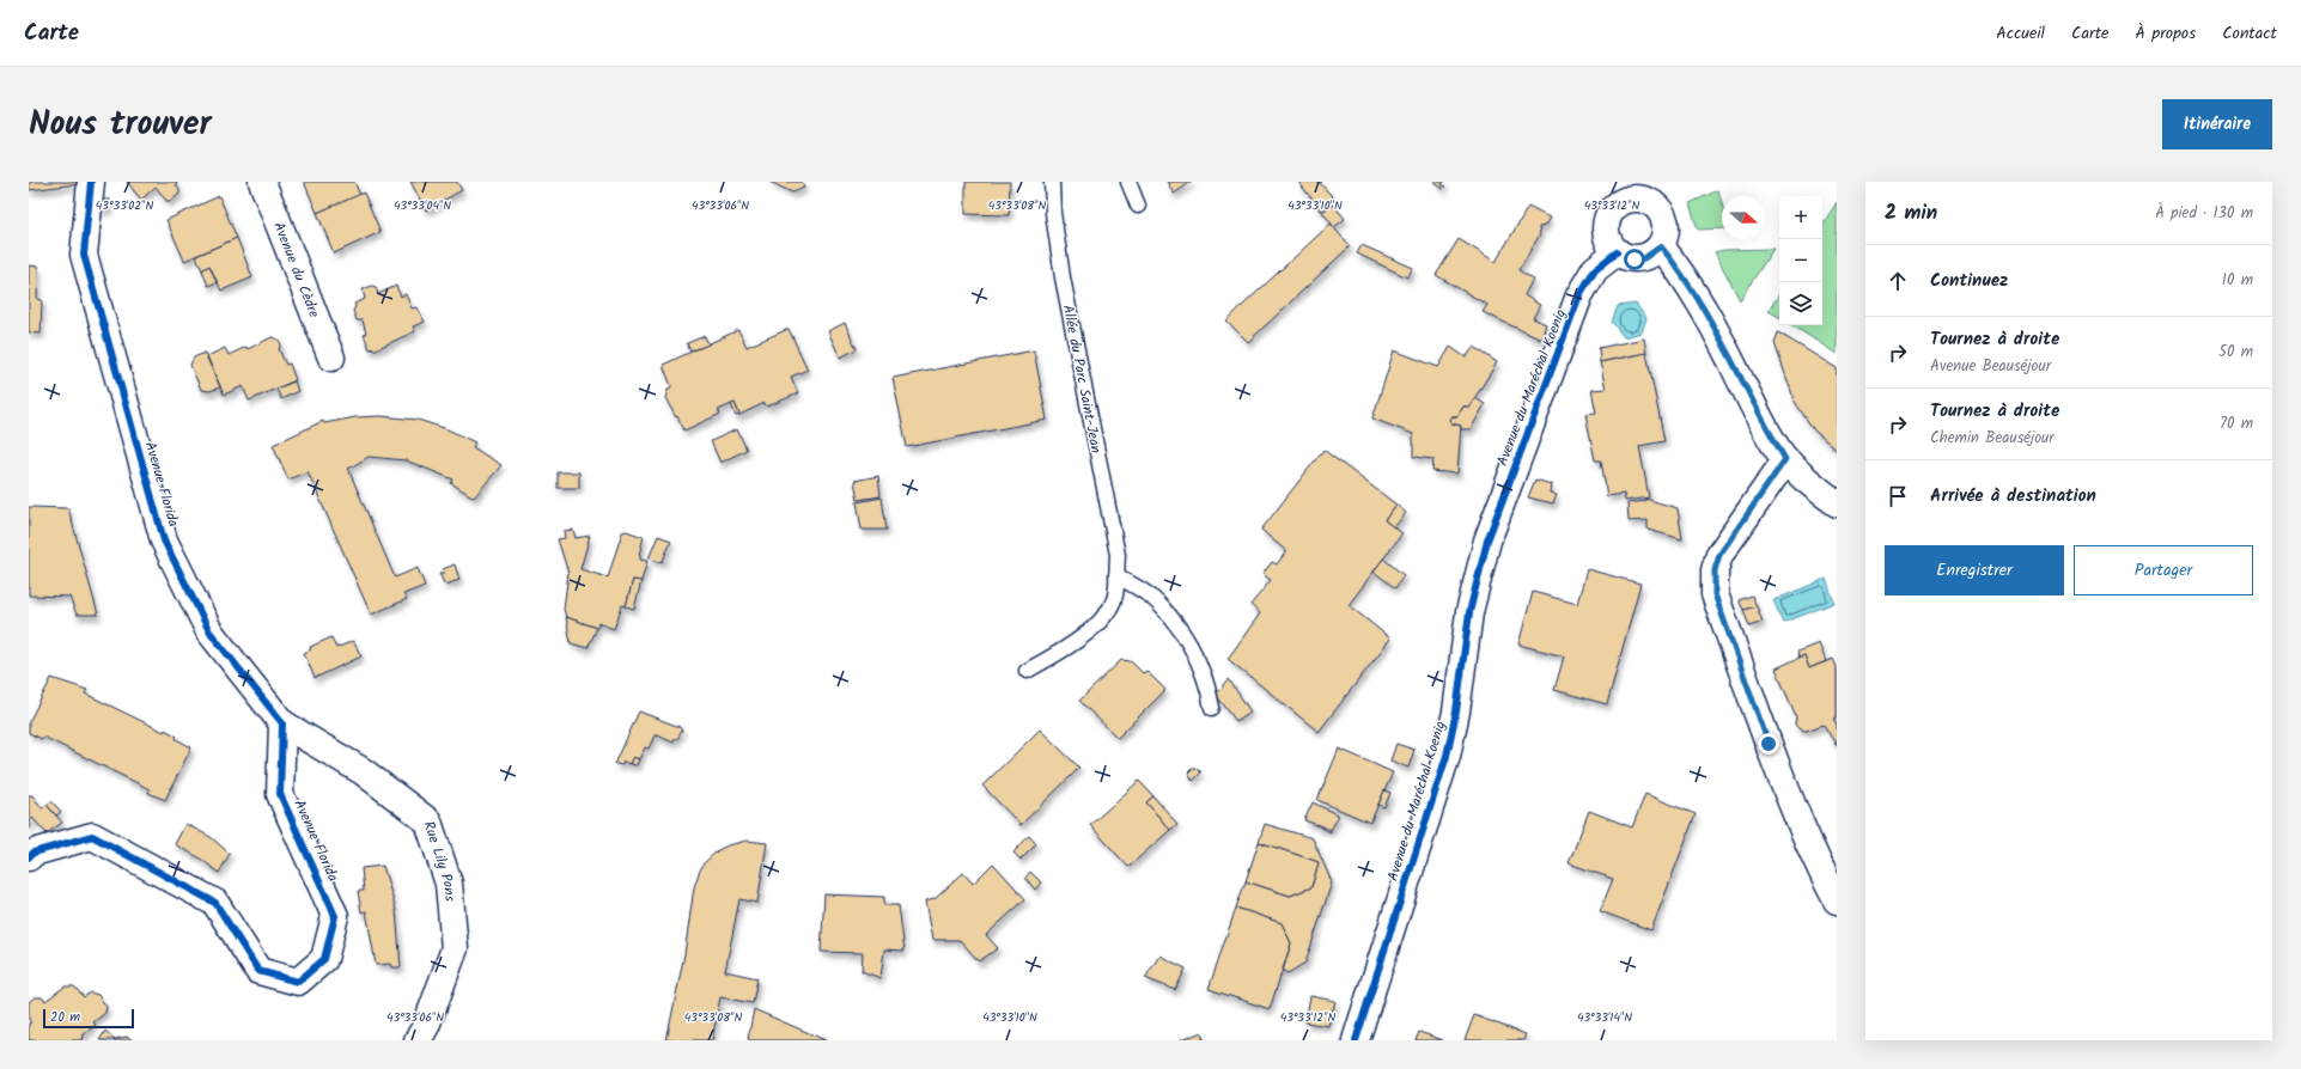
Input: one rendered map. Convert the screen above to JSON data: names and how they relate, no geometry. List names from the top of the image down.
{
  "streets": {
    "street": [
      "Avenue du Cèdre",
      "Avenue du Maréchal Koenig",
      "Avenue Florida",
      "Rue Lily Pons"
    ],
    "lane": ["Allée du Parc Saint-Jean"]
  },
  "crossings": [
    ["Avenue Florida", "Rue Lily Pons"]
  ],
  "scale_bar": "20 m",
  "north": "right",
  "page": {
    "header": "Carte",
    "nav": [
      "Accueil",
      "Carte",
      "À propos",
      "Contact"
    ],
    "title": "Nous trouver",
    "buttons": [
      "Itinéraire",
      ["Enregistrer", "Partager"]
    ],
    "heading": ["2 min", "À pied · 130 m"],
    "map_buttons": ["+", "−"],
    "list": [
      ["Continuez", "10 m"],
      ["Tournez à droite", "Avenue Beauséjour", "50 m"],
      ["Tournez à droite", "Chemin Beauséjour", "70 m"],
      "Arrivée à destination"
    ],
    "scale": "20 m"
  },
  "coordinates": [
    "43°33'12\"N",
    "43°33'02\"N",
    "43°33'04\"N",
    "43°33'06\"N",
    "43°33'08\"N",
    "43°33'10\"N",
    "43°33'14\"N"
  ]
}
